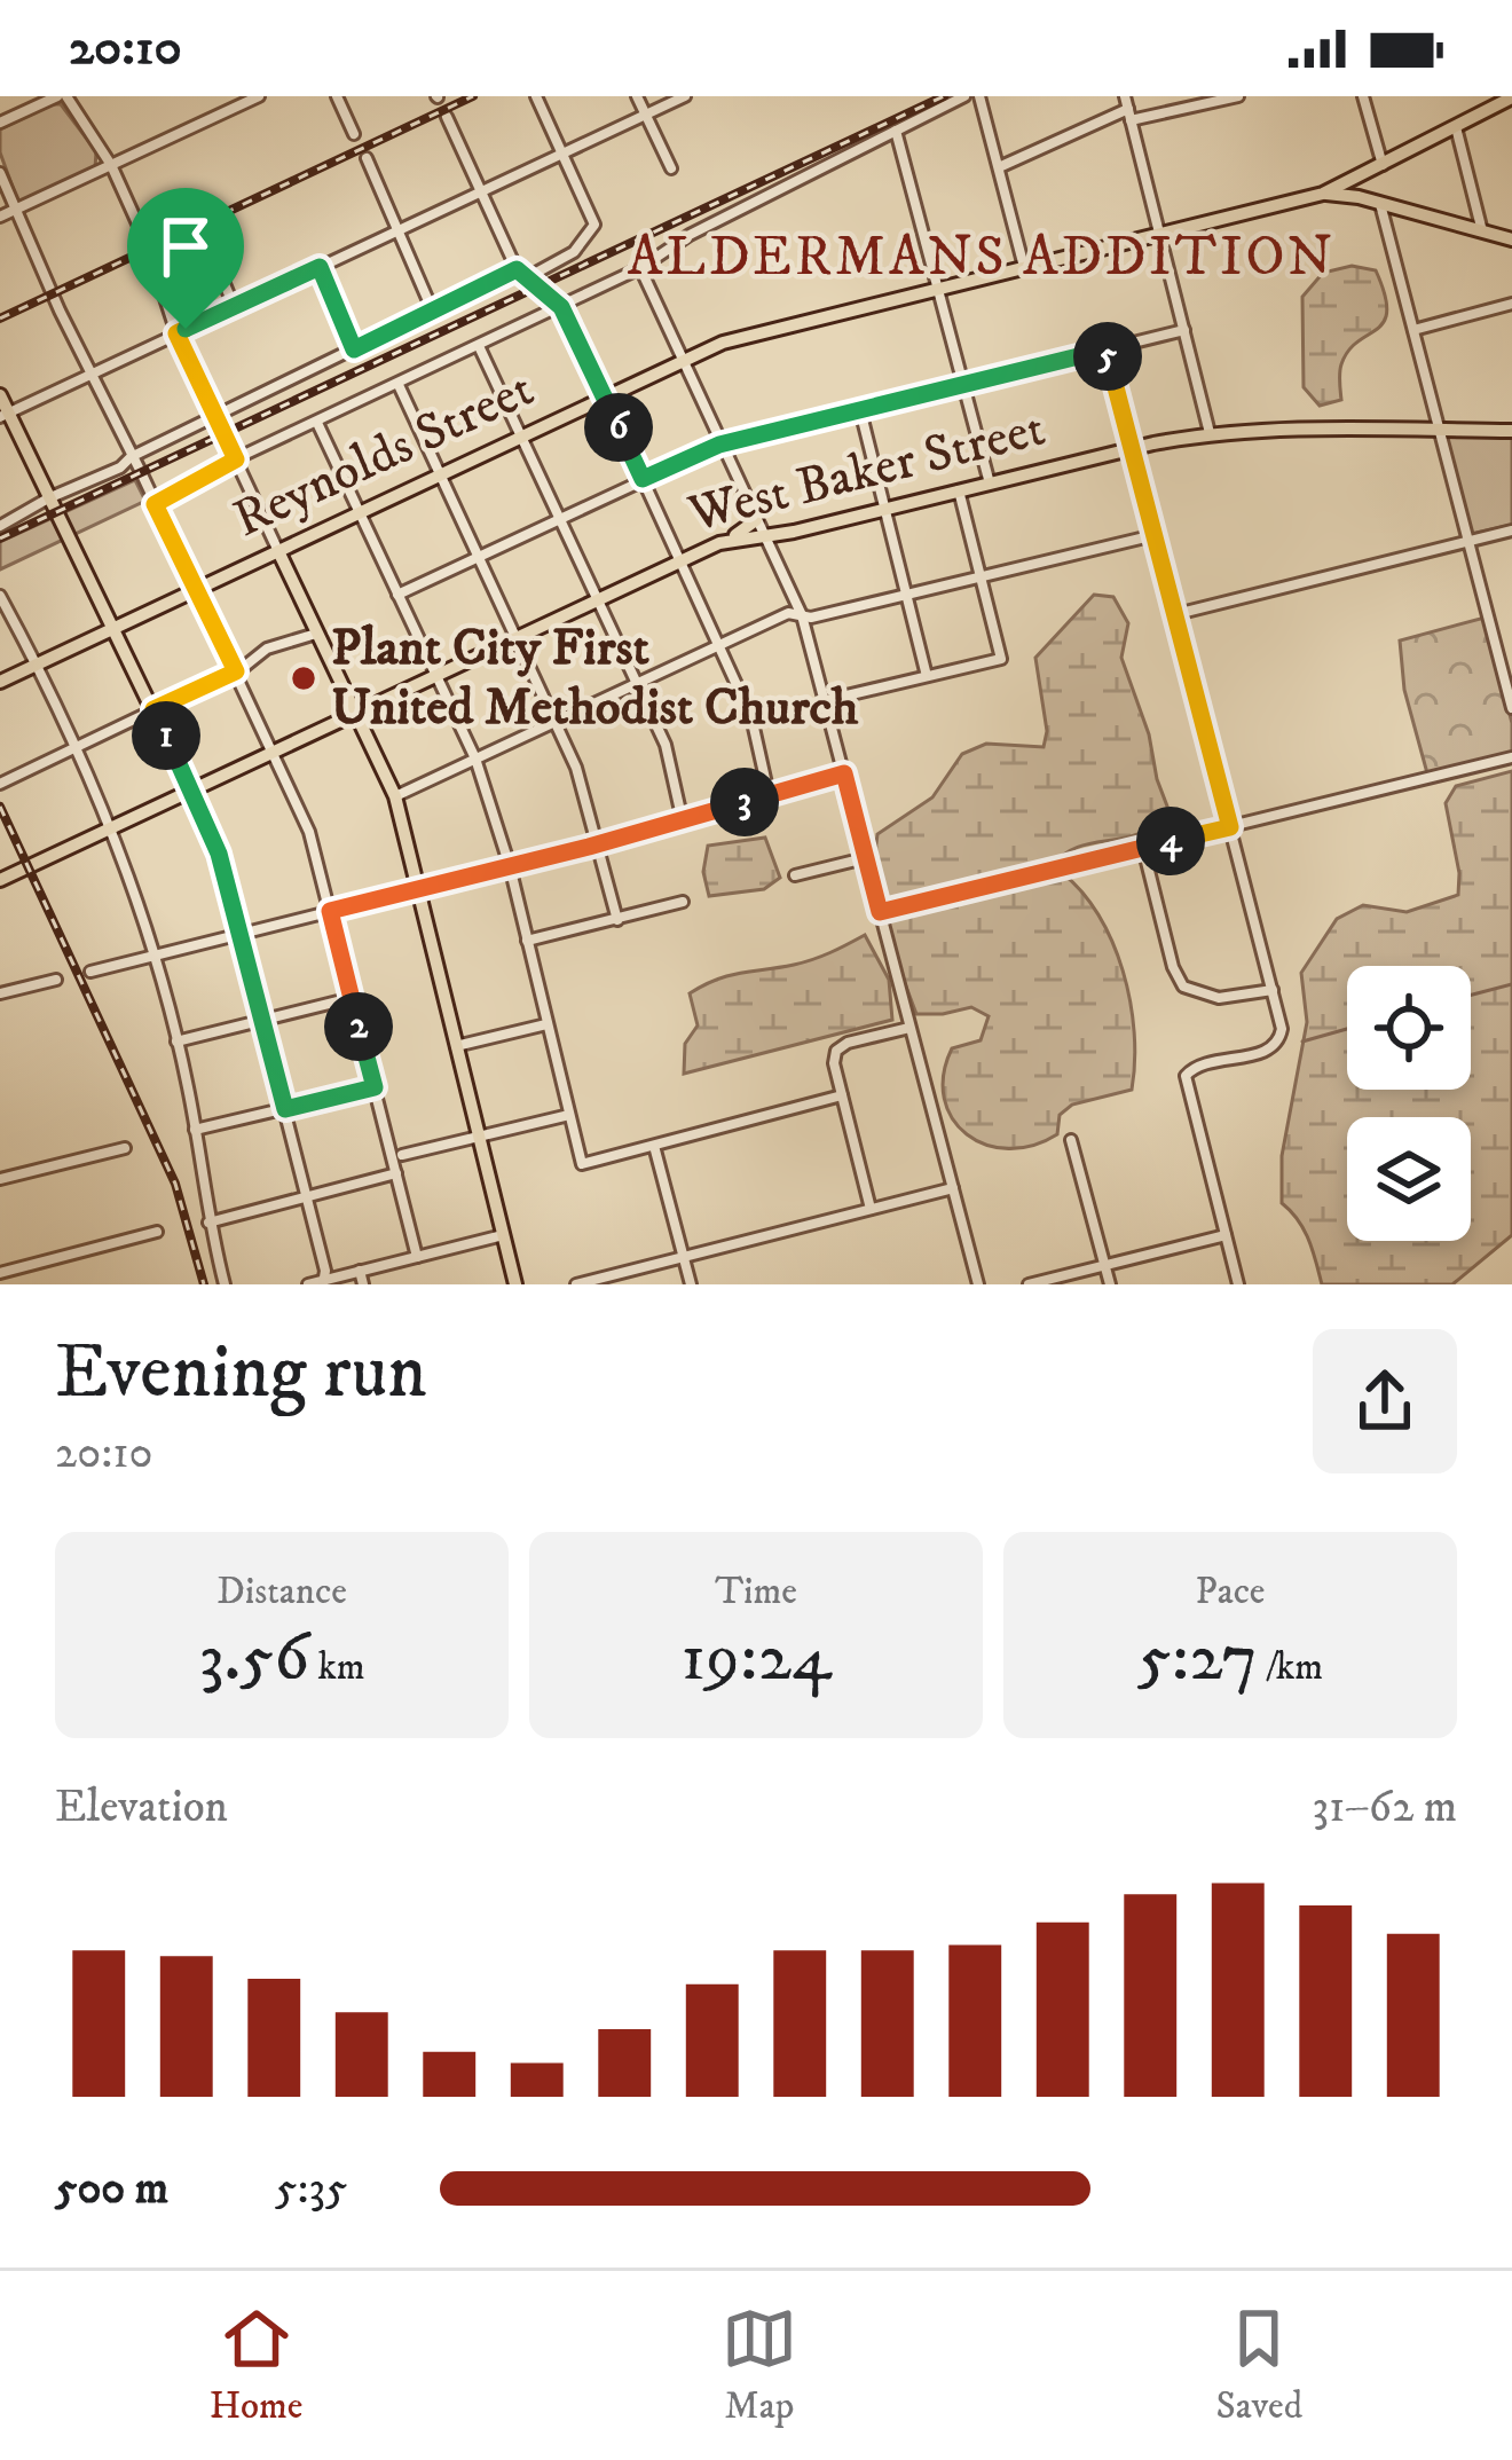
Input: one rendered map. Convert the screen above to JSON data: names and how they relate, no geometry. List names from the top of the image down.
{
  "streets": {
    "main road": ["Reynolds Street", "West Baker Street"]
  },
  "districts": ["ALDERMANS ADDITION"],
  "places": ["Plant City First United Methodist Church"],
  "page": {
    "status": "20:10",
    "pins": [
      "5",
      "6",
      "1",
      "3",
      "4",
      "2"
    ],
    "heading": ["Evening run", "20:10"],
    "stats": [
      ["Distance", "3.56 km"],
      ["Time", "19:24"],
      ["Pace", "5:27 /km"]
    ],
    "chart": ["Elevation", "31–62 m"],
    "list": [
      {
        "name": "500 m",
        "note": "5:35"
      }
    ],
    "tabs": ["Home", "Map", "Saved"]
  }
}
